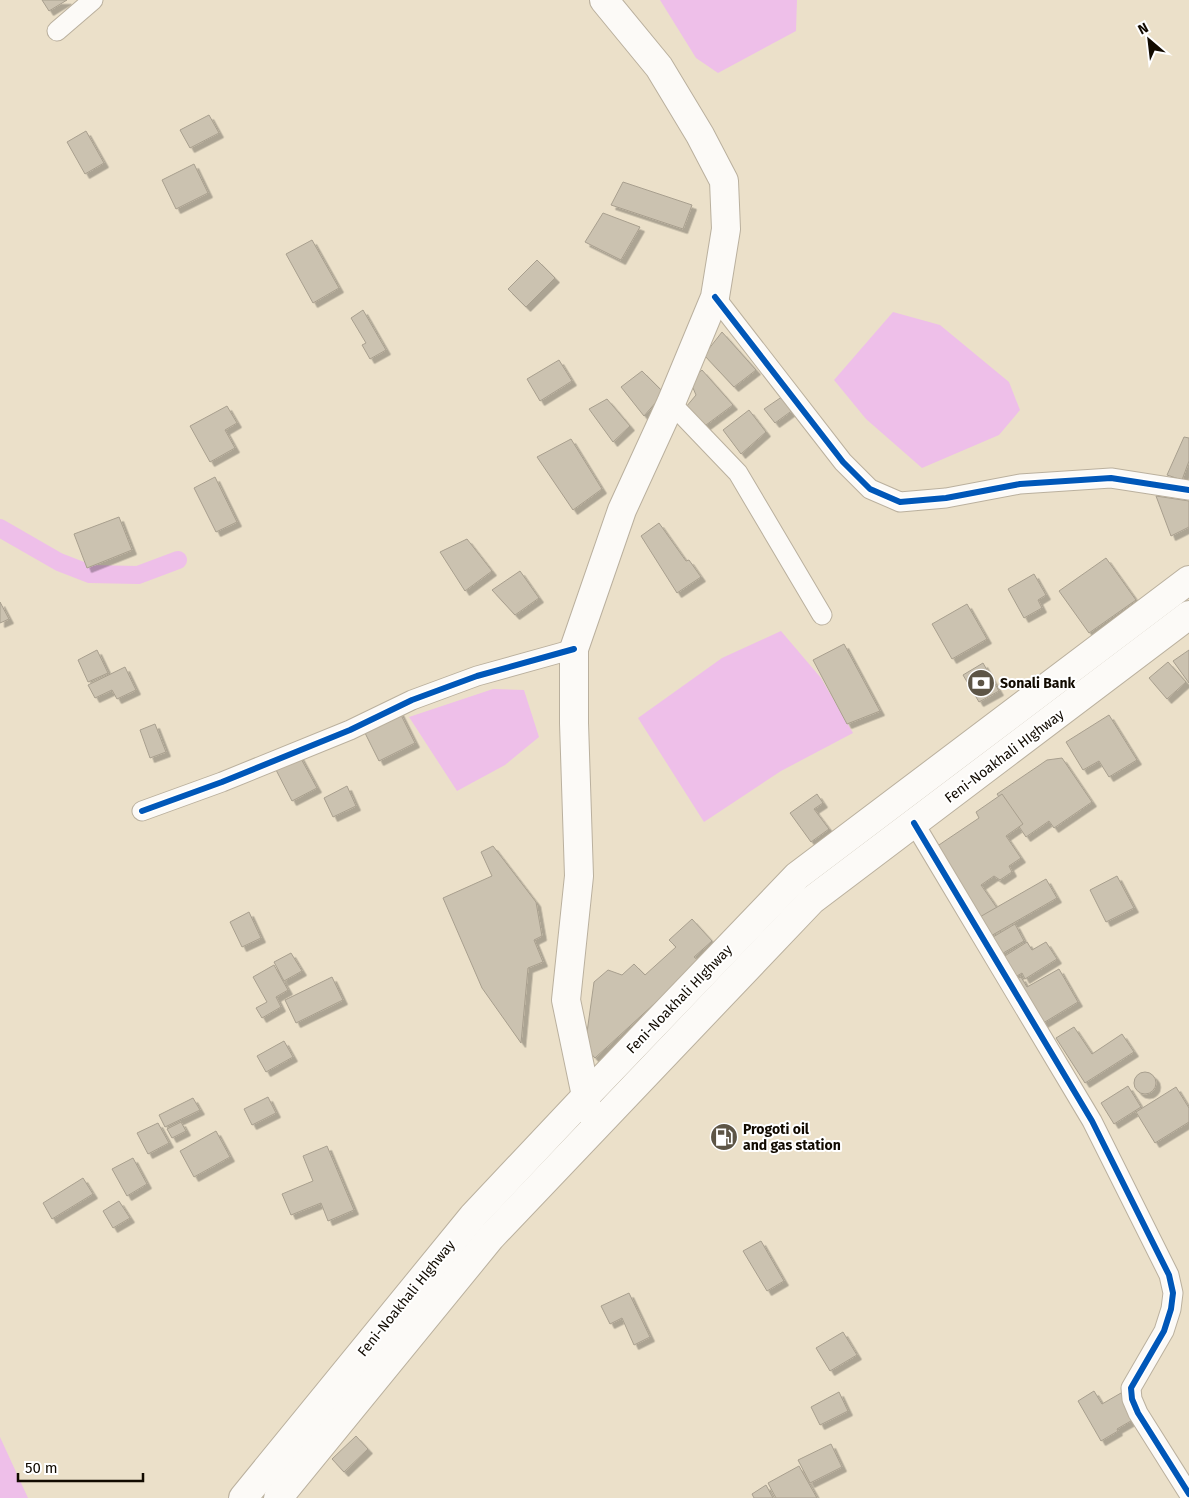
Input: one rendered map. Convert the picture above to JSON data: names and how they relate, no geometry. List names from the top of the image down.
{
  "streets": {
    "highway": ["Feni-Noakhali HIghway"]
  },
  "places": {
    "bank": ["Sonali Bank"],
    "fuel station": ["Progoti oil and gas station"]
  },
  "scale_bar": "50 m",
  "north": "top left"
}
